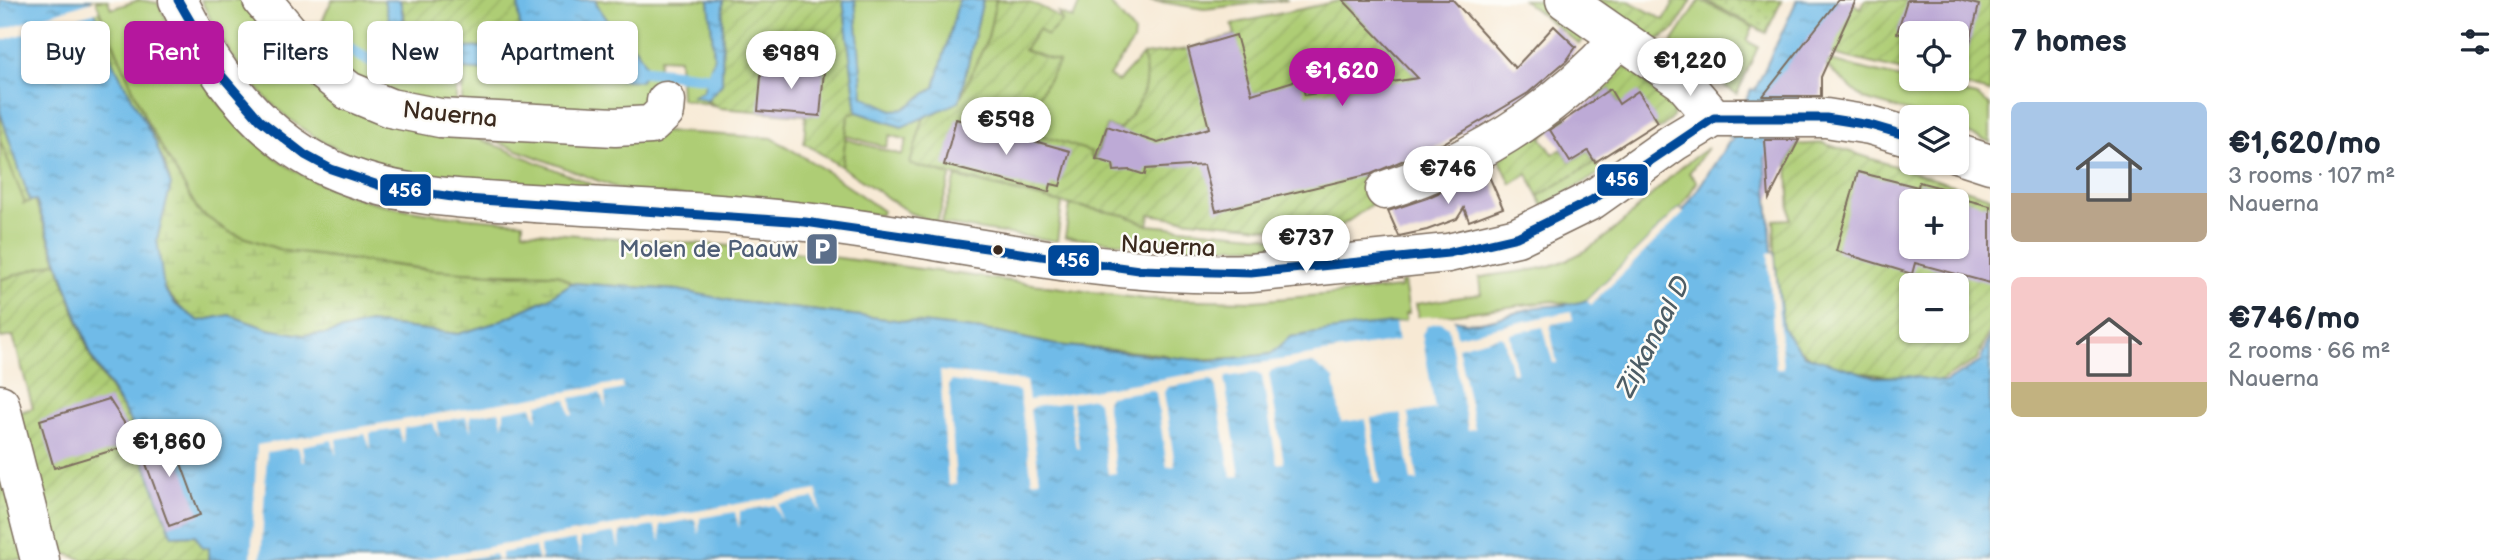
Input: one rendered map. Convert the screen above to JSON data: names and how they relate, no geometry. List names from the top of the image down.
{
  "streets": {
    "street": ["Nauerna"]
  },
  "water": ["Zijkanaal D"],
  "places": {
    "parking": ["Molen de Paauw"]
  },
  "lines": ["transit line 456"],
  "page": {
    "heading": "7 homes",
    "map_buttons": ["+", "−"],
    "chip": [
      "Buy",
      "Rent",
      "Filters",
      "New",
      "Apartment"
    ],
    "price": [
      "€989",
      "€1,220",
      "€1,620",
      "€598",
      "€746",
      "€737",
      "€1,860"
    ],
    "list": [
      {
        "name": "€1,620/mo",
        "note": "3 rooms · 107 m² · Nauerna"
      },
      {
        "name": "€746/mo",
        "note": "2 rooms · 66 m² · Nauerna"
      }
    ]
  }
}
